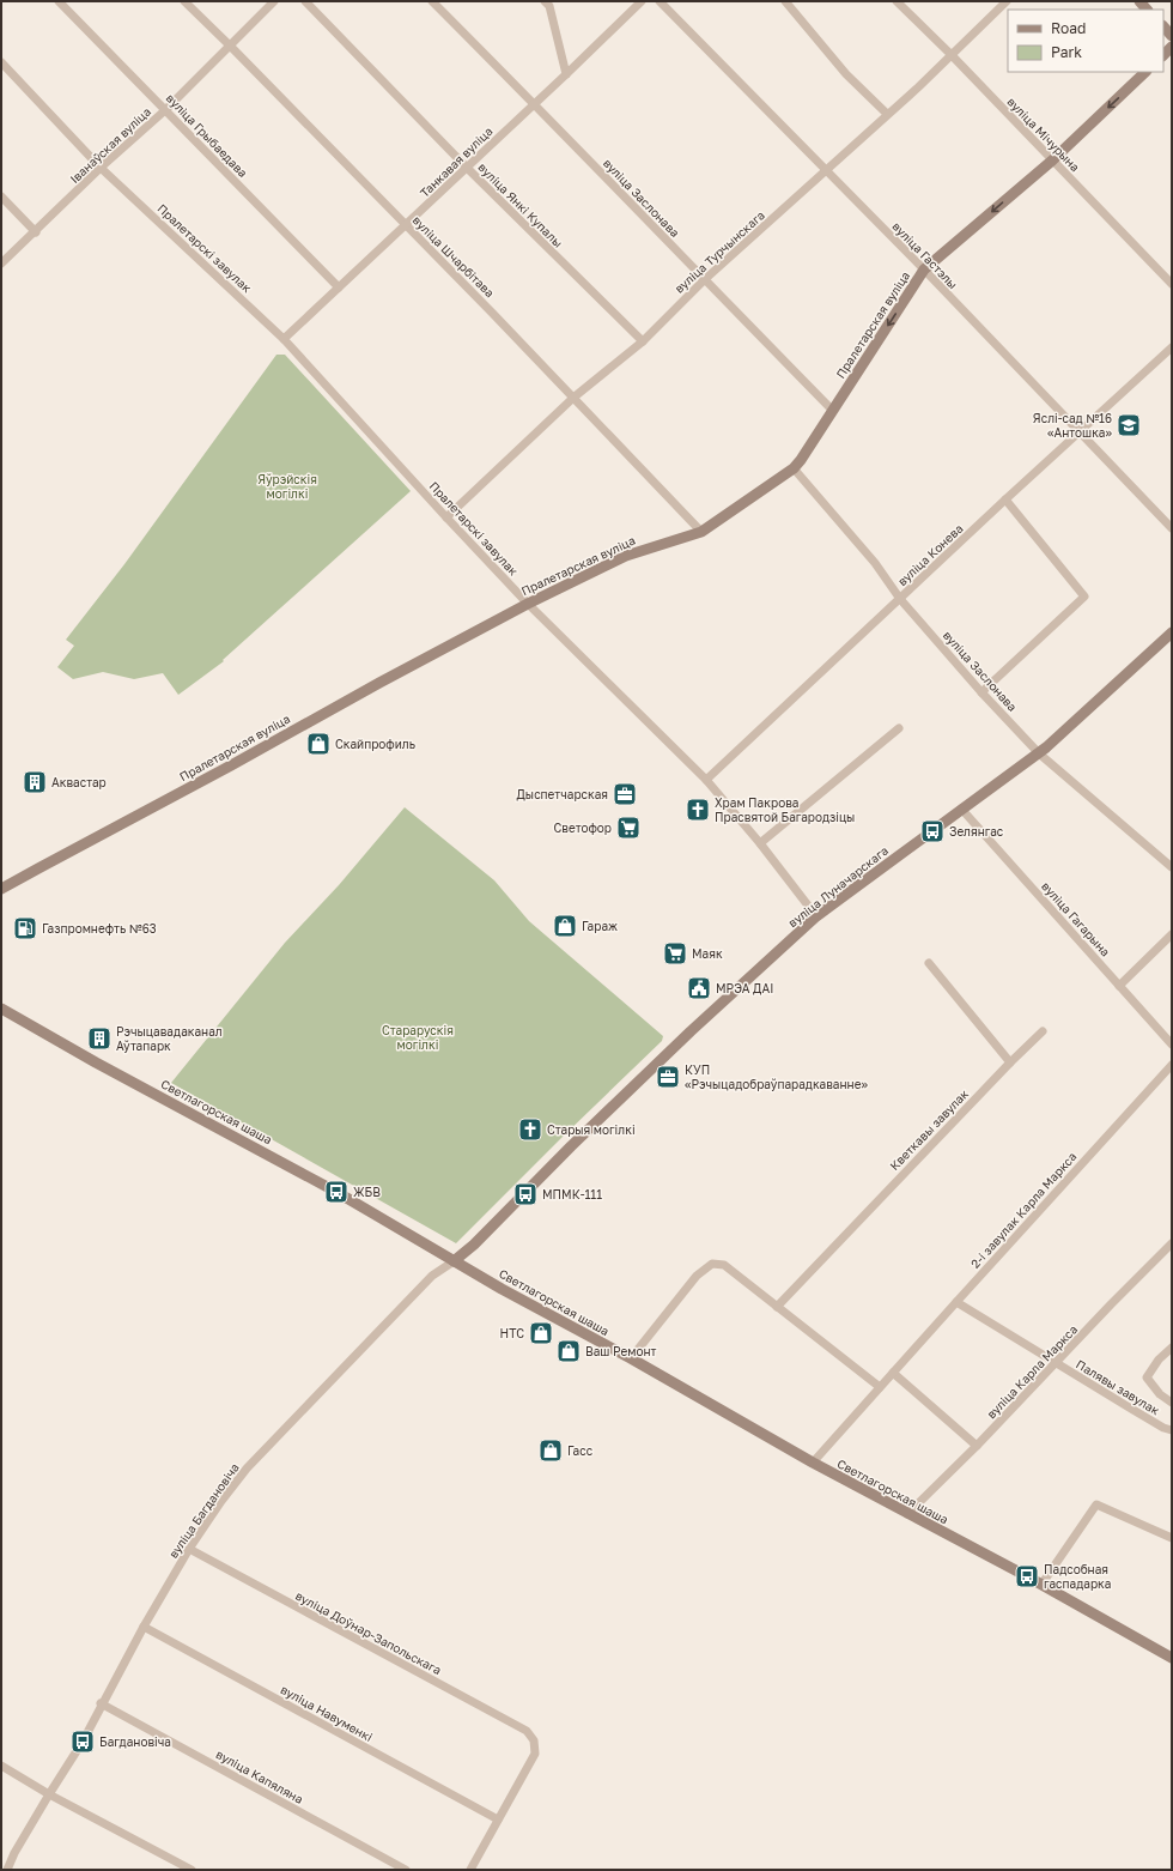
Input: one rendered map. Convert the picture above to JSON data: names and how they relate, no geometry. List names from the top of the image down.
{
  "streets": {
    "street": [
      "вуліца Мічурына",
      "вуліца Грыбаедава",
      "Іванаўская вуліца",
      "Танкавая вуліца",
      "вуліца Заслонава",
      "вуліца Янкі Купалы",
      "Пралетарскі завулак",
      "вуліца Турчынскага",
      "вуліца Гастэлы",
      "вуліца Шчарбітава",
      "Пралетарская вуліца",
      "вуліца Конева",
      "вуліца Луначарскага",
      "вуліца Гагарына",
      "Светлагорская шаша",
      "Кветкавы завулак",
      "2-і завулак Карла Маркса",
      "вуліца Карла Маркса",
      "Палявы завулак",
      "вуліца Багдановіча",
      "вуліца Доўнар-Запольскага",
      "вуліца Навуменкі",
      "вуліца Капяляна"
    ]
  },
  "crossings": [
    ["вуліца Мічурына", "вуліца Турчынскага"],
    ["вуліца Мічурына", "Пралетарская вуліца"],
    ["вуліца Грыбаедава", "Іванаўская вуліца"],
    ["вуліца Грыбаедава", "Танкавая вуліца"],
    ["Іванаўская вуліца", "Пралетарскі завулак"],
    ["Іванаўская вуліца", "вуліца Шчарбітава"],
    ["Танкавая вуліца", "вуліца Заслонава"],
    ["Танкавая вуліца", "вуліца Янкі Купалы"],
    ["Танкавая вуліца", "Пралетарскі завулак"],
    ["Танкавая вуліца", "вуліца Шчарбітава"],
    ["вуліца Заслонава", "вуліца Турчынскага"],
    ["вуліца Заслонава", "Пралетарская вуліца"],
    ["вуліца Заслонава", "вуліца Конева"],
    ["вуліца Заслонава", "вуліца Луначарскага"],
    ["вуліца Янкі Купалы", "вуліца Турчынскага"],
    ["Пралетарскі завулак", "вуліца Турчынскага"],
    ["Пралетарскі завулак", "Пралетарская вуліца"],
    ["Пралетарскі завулак", "вуліца Конева"],
    ["Пралетарскі завулак", "вуліца Луначарскага"],
    ["вуліца Турчынскага", "вуліца Гастэлы"],
    ["вуліца Турчынскага", "вуліца Шчарбітава"],
    ["вуліца Гастэлы", "Пралетарская вуліца"],
    ["вуліца Гастэлы", "вуліца Конева"],
    ["вуліца Шчарбітава", "Пралетарская вуліца"],
    ["вуліца Луначарскага", "вуліца Гагарына"],
    ["вуліца Луначарскага", "Светлагорская шаша"],
    ["вуліца Луначарскага", "вуліца Багдановіча"],
    ["Светлагорская шаша", "2-і завулак Карла Маркса"],
    ["Светлагорская шаша", "вуліца Карла Маркса"],
    ["Светлагорская шаша", "вуліца Багдановіча"],
    ["2-і завулак Карла Маркса", "Палявы завулак"],
    ["вуліца Карла Маркса", "Палявы завулак"],
    ["вуліца Багдановіча", "вуліца Доўнар-Запольскага"],
    ["вуліца Багдановіча", "вуліца Навуменкі"],
    ["вуліца Багдановіча", "вуліца Капяляна"],
    ["вуліца Доўнар-Запольскага", "вуліца Навуменкі"]
  ],
  "parks": ["Яўрэйскія могілкі", "Старарускія могілкі"],
  "places": {
    "school or university": ["Яслі-сад №16 «Антошка»"],
    "shop": [
      "Скайпрофиль",
      "Гараж",
      "НТС",
      "Ваш Ремонт",
      "Гасс"
    ],
    "building": ["Аквастар", "Рэчыцавадаканал Аўтапарк"],
    "office": ["Дыспетчарская", "КУП «Рэчыцадобраўпарадкаванне»"],
    "church": ["Храм Пакрова Прасвятой Багародзіцы", "Старыя могілкі"],
    "supermarket": ["Светофор", "Маяк"],
    "bus stop": [
      "Зелянгас",
      "ЖБВ",
      "МПМК-111",
      "Падсобная гаспадарка",
      "Багдановіча"
    ],
    "fuel station": ["Газпромнефть №63"],
    "public building": ["МРЭА ДАІ"]
  },
  "legend": ["Road", "Park"]
}
